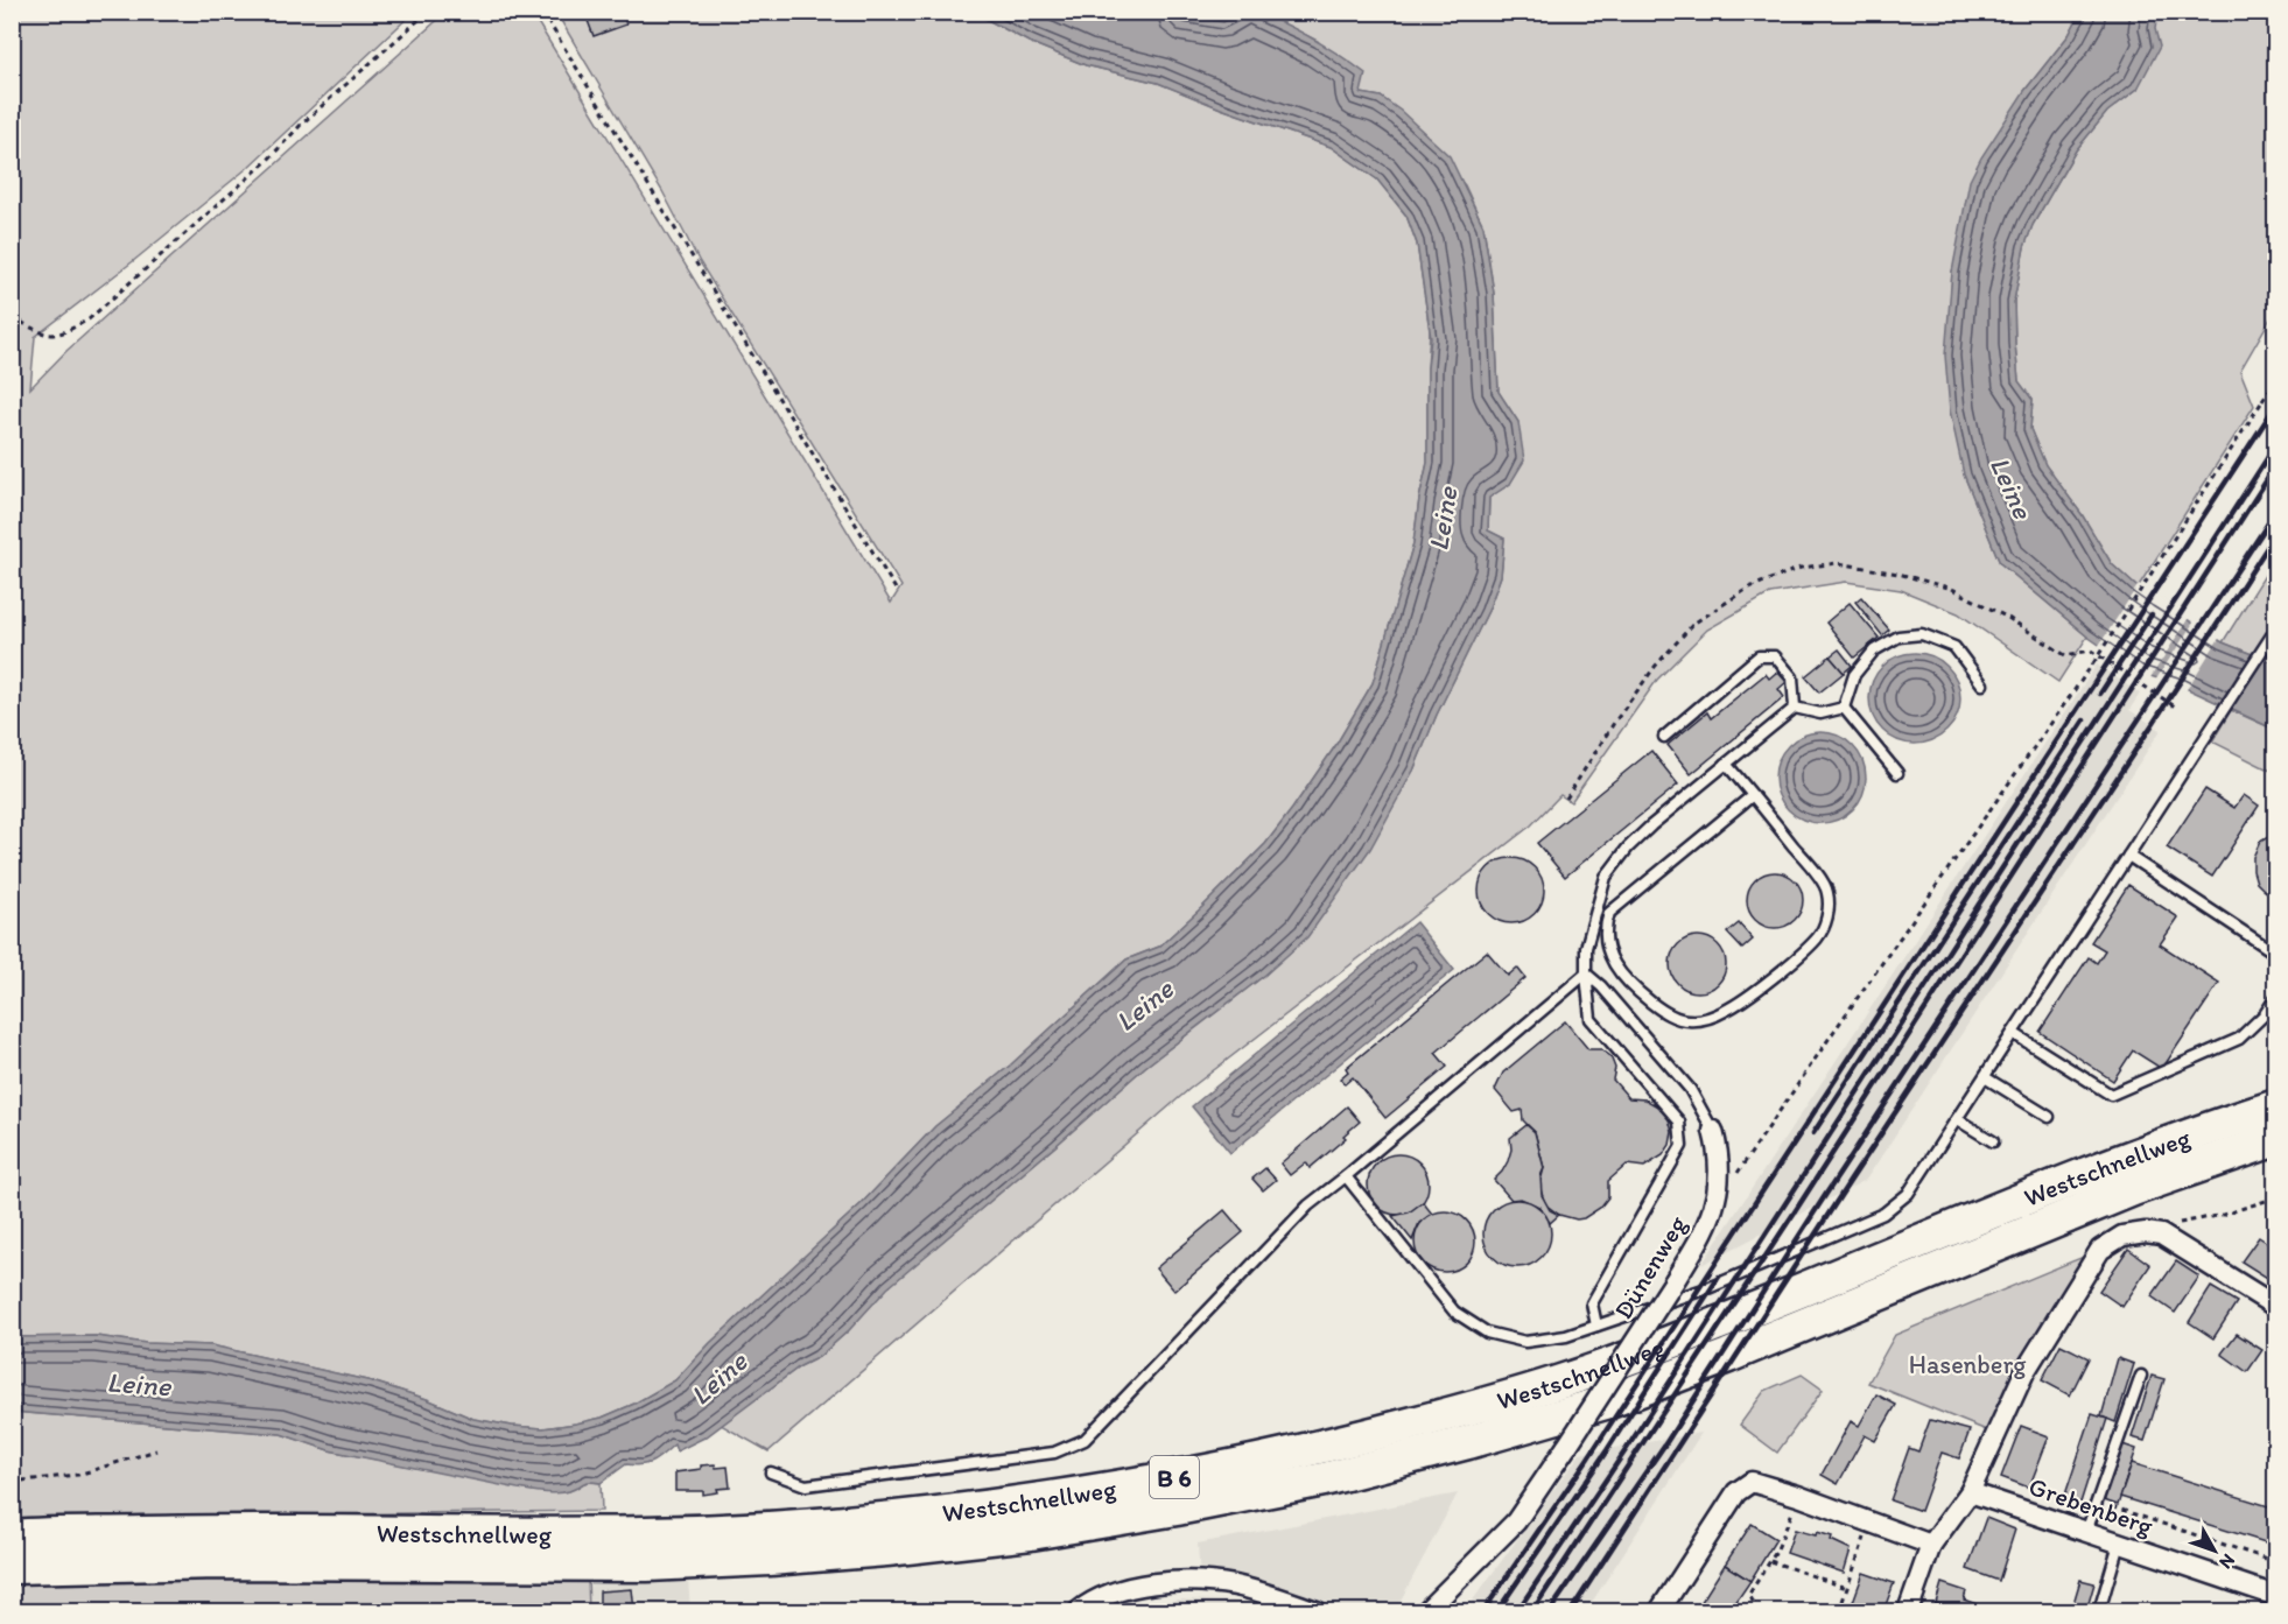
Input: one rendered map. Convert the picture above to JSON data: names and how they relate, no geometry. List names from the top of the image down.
{
  "streets": {
    "highway": ["Westschnellweg", "B 6"],
    "street": ["Dünenweg", "Grebenberg"]
  },
  "water": ["Leine"],
  "parks": ["Hasenberg"],
  "north": "bottom right"
}
